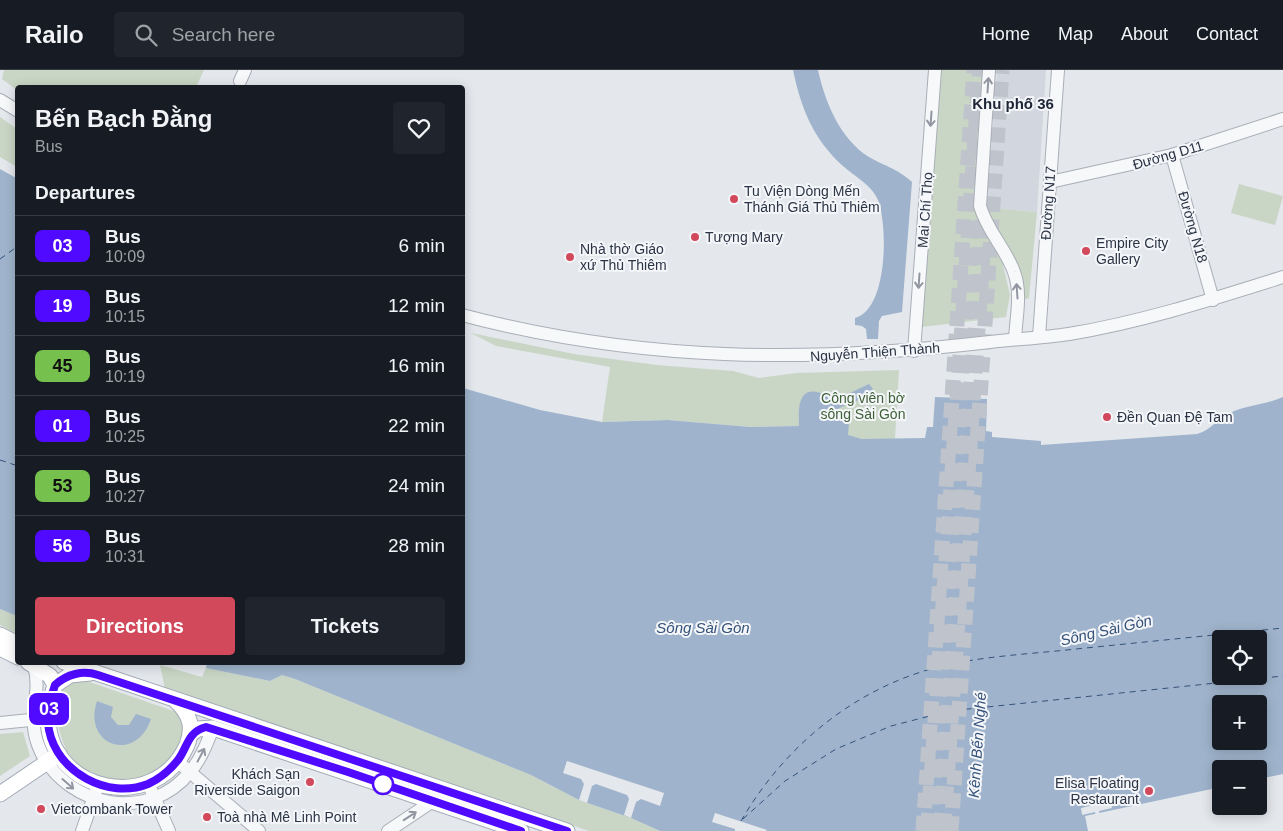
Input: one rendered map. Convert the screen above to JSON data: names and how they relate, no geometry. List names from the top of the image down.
{
  "streets": {
    "street": [
      "Đường D11",
      "Đường N17",
      "Mai Chí Thọ",
      "Đường N18",
      "Nguyễn Thiện Thành"
    ]
  },
  "crossings": [
    ["Đường D11", "Đường N17"],
    ["Đường D11", "Đường N18"],
    ["Đường N17", "Nguyễn Thiện Thành"],
    ["Mai Chí Thọ", "Nguyễn Thiện Thành"],
    ["Đường N18", "Nguyễn Thiện Thành"]
  ],
  "districts": ["Khu phố 36"],
  "water": ["Sông Sài Gòn", "Kênh Bến Nghé"],
  "parks": ["Công viên bờ sông Sài Gòn"],
  "places": [
    "Tu Viện Dòng Mến Thánh Giá Thủ Thiêm",
    "Tượng Mary",
    "Empire City Gallery",
    "Nhà thờ Giáo xứ Thủ Thiêm",
    "Đền Quan Đệ Tam",
    "Khách Sạn Riverside Saigon",
    "Elisa Floating Restaurant",
    "Vietcombank Tower",
    "Toà nhà Mê Linh Point"
  ],
  "lines": ["bus line 03"],
  "page": {
    "header": "Railo",
    "search": "Search here",
    "nav": [
      "Home",
      "Map",
      "About",
      "Contact"
    ],
    "on_map": "03",
    "heading": [
      ["Bến Bạch Đằng", "Bus"],
      "Departures"
    ],
    "list": [
      {
        "mark": "03",
        "name": "Bus",
        "note": "10:09",
        "value": "6 min"
      },
      {
        "mark": "19",
        "name": "Bus",
        "note": "10:15",
        "value": "12 min"
      },
      {
        "mark": "45",
        "name": "Bus",
        "note": "10:19",
        "value": "16 min"
      },
      {
        "mark": "01",
        "name": "Bus",
        "note": "10:25",
        "value": "22 min"
      },
      {
        "mark": "53",
        "name": "Bus",
        "note": "10:27",
        "value": "24 min"
      },
      {
        "mark": "56",
        "name": "Bus",
        "note": "10:31",
        "value": "28 min"
      }
    ],
    "buttons": ["Directions", "Tickets"],
    "map_buttons": ["+", "−"]
  }
}
